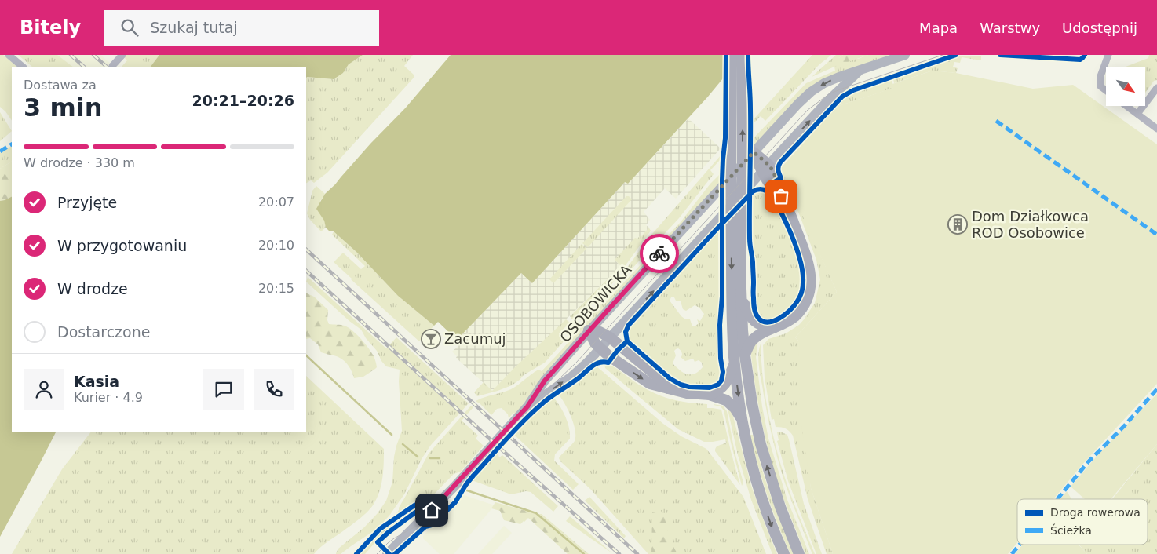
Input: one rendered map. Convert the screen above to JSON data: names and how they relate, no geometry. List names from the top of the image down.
{
  "streets": {
    "street": ["OSOBOWICKA"]
  },
  "places": {
    "building": ["Dom Działkowca ROD Osobowice"],
    "bar": ["Zacumuj"]
  },
  "legend": ["Droga rowerowa", "Ścieżka"],
  "north": "bottom right",
  "page": {
    "header": "Bitely",
    "search": "Szukaj tutaj",
    "nav": ["Mapa", "Warstwy", "Udostępnij"],
    "heading": ["3 min", "Dostawa za", "20:21–20:26"],
    "panel": ["Kasia", "Kurier · 4.9"],
    "bar": "W drodze · 330 m",
    "list": [
      ["Przyjęte", "20:07"],
      ["W przygotowaniu", "20:10"],
      ["W drodze", "20:15"],
      "Dostarczone"
    ]
  }
}
